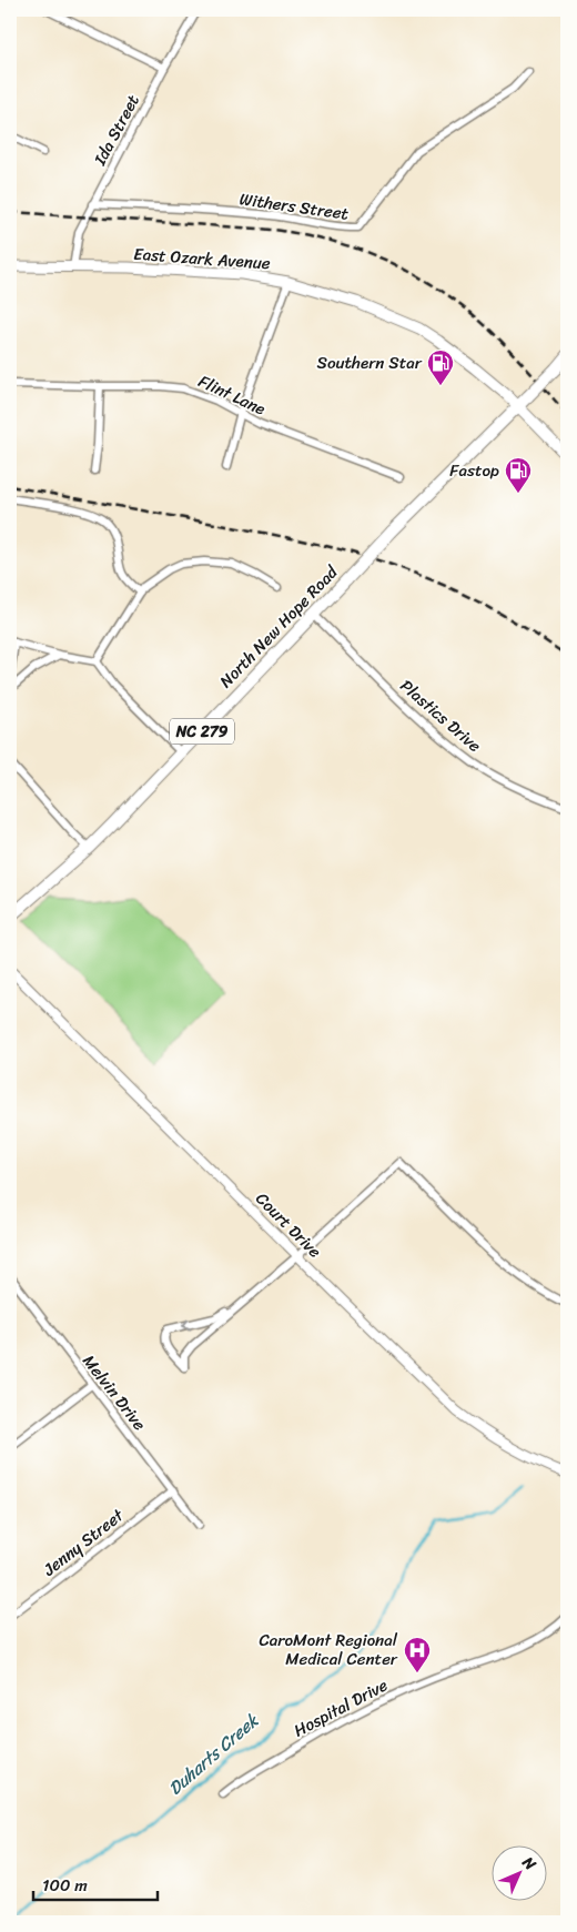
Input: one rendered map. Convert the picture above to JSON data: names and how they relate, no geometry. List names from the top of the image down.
{
  "streets": {
    "main road": ["East Ozark Avenue", "North New Hope Road", "NC 279"],
    "street": [
      "Ida Street",
      "Withers Street",
      "Flint Lane",
      "Plastics Drive",
      "Court Drive",
      "Melvin Drive",
      "Jenny Street",
      "Hospital Drive"
    ]
  },
  "crossings": [
    ["Ida Street", "Withers Street"],
    ["Ida Street", "East Ozark Avenue"],
    ["East Ozark Avenue", "North New Hope Road"],
    ["North New Hope Road", "Plastics Drive"],
    ["Melvin Drive", "Jenny Street"]
  ],
  "water": ["Duharts Creek"],
  "places": {
    "fuel station": ["Southern Star", "Fastop"],
    "hospital": ["CaroMont Regional Medical Center"]
  },
  "scale_bar": "100 m",
  "north": "top right"
}
